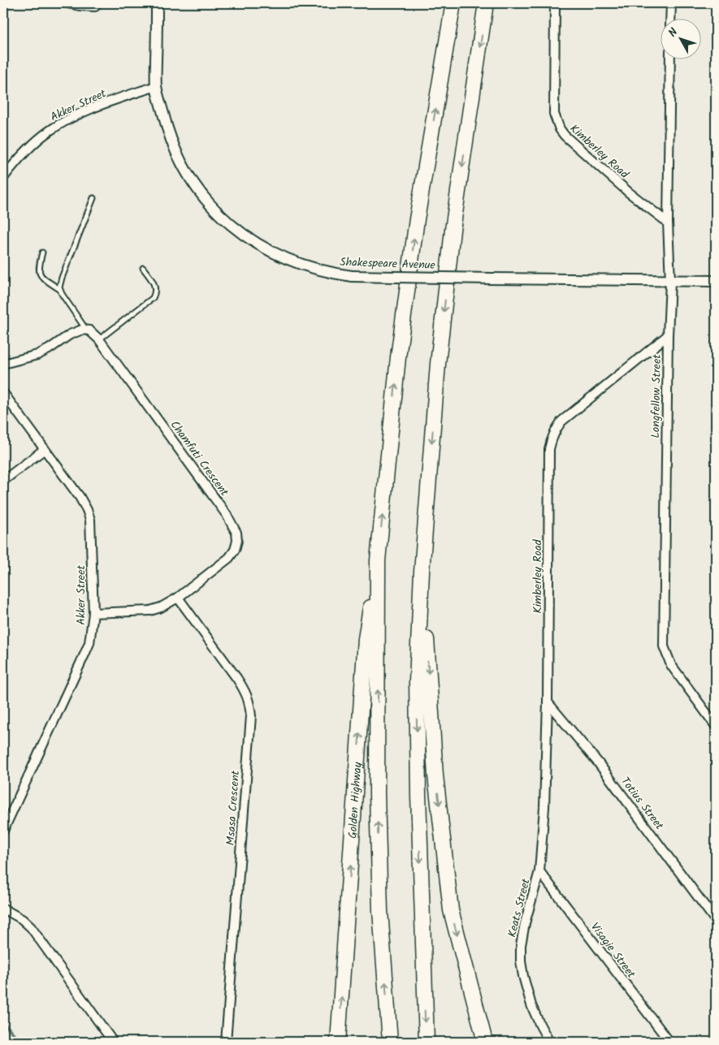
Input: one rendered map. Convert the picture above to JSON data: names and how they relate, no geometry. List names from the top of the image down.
{
  "streets": {
    "highway": ["Golden Highway"],
    "street": [
      "Akker Street",
      "Kimberley Road",
      "Shakespeare Avenue",
      "Longfellow Street",
      "Chamfuti Crescent",
      "Totius Street",
      "Msasa Crescent",
      "Keats Street",
      "Visagie Street"
    ]
  },
  "crossings": [
    ["Akker Street", "Shakespeare Avenue"],
    ["Akker Street", "Chamfuti Crescent"],
    ["Kimberley Road", "Longfellow Street"],
    ["Kimberley Road", "Totius Street"],
    ["Kimberley Road", "Keats Street"],
    ["Kimberley Road", "Visagie Street"],
    ["Shakespeare Avenue", "Longfellow Street"],
    ["Chamfuti Crescent", "Msasa Crescent"],
    ["Keats Street", "Visagie Street"]
  ],
  "north": "top left"
}
